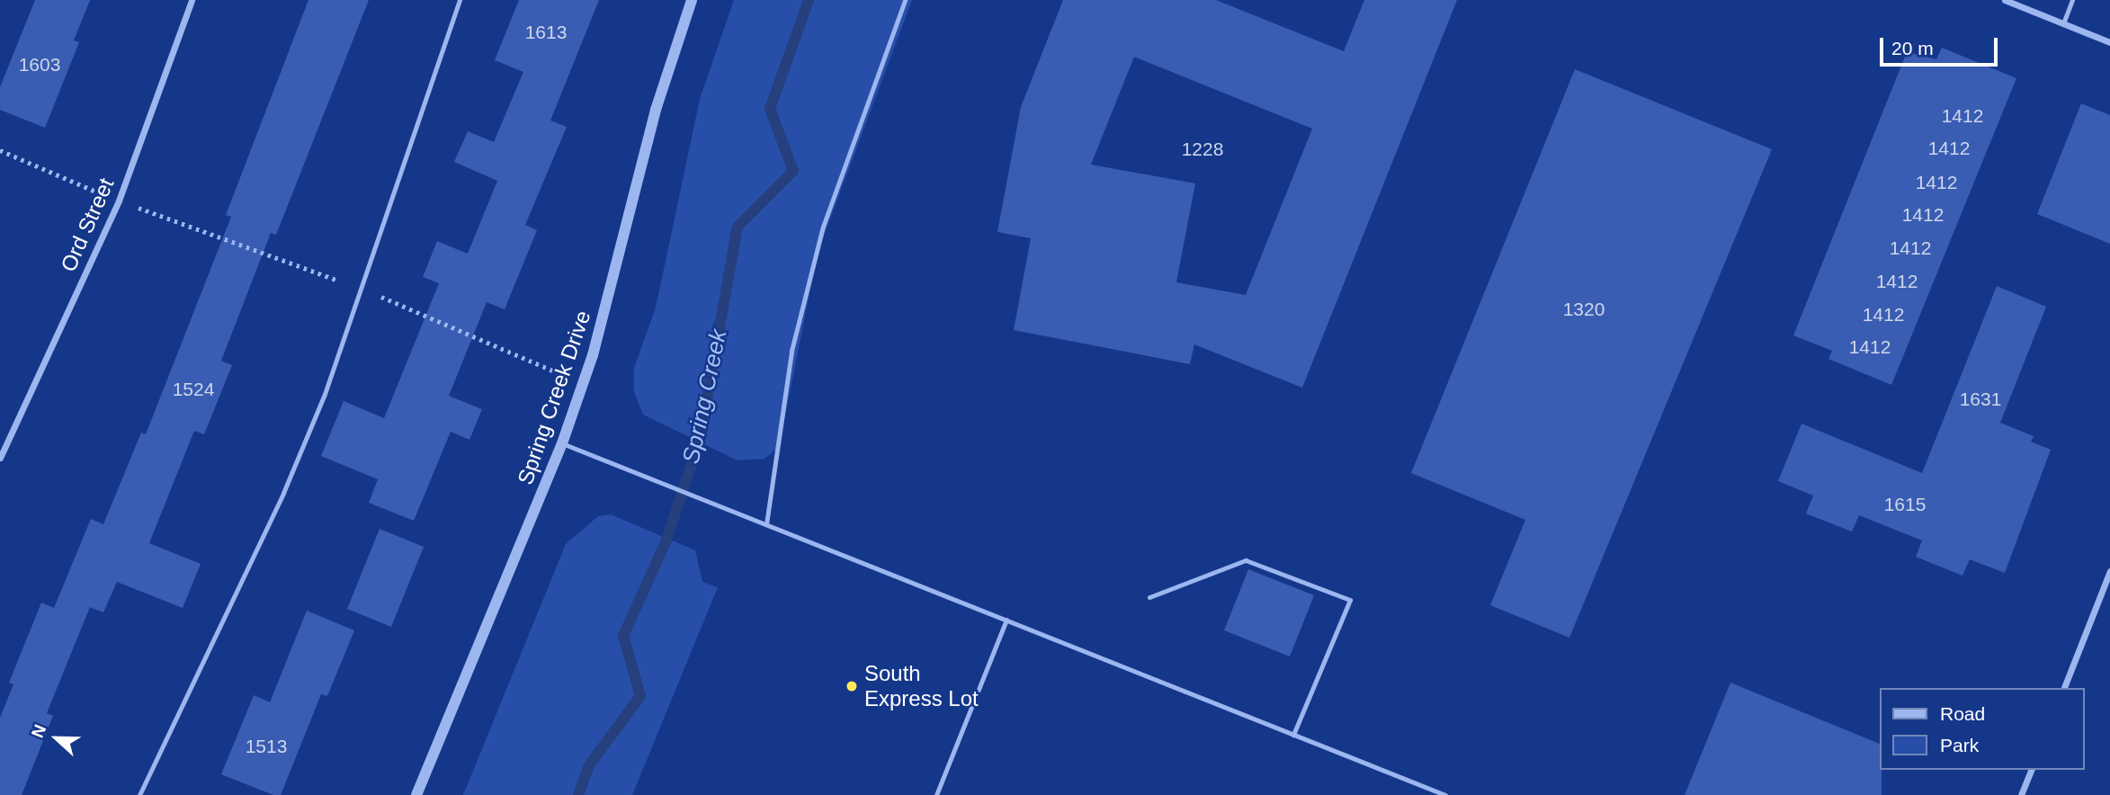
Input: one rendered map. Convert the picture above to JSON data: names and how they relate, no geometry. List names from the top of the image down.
{
  "streets": {
    "street": ["Ord Street", "Spring Creek Drive"]
  },
  "water": ["Spring Creek"],
  "places": ["South Express Lot"],
  "house_numbers": [
    "1613",
    "1603",
    "1412",
    "1412",
    "1228",
    "1412",
    "1412",
    "1412",
    "1412",
    "1320",
    "1412",
    "1412",
    "1524",
    "1631",
    "1615",
    "1513"
  ],
  "legend": ["Road", "Park"],
  "scale_bar": "20 m",
  "north": "left"
}
